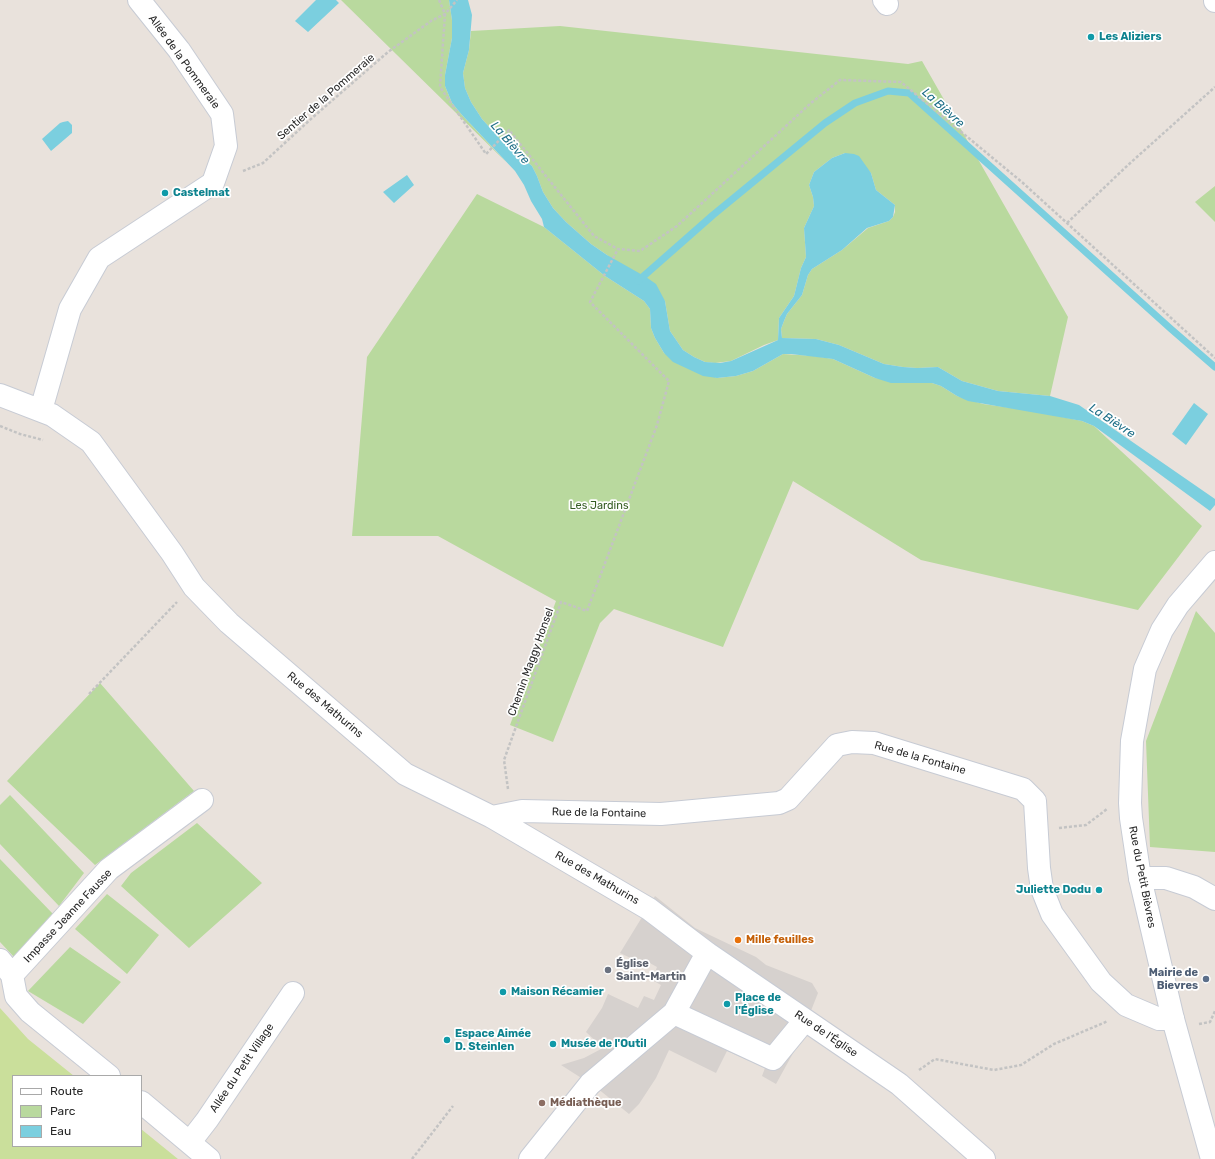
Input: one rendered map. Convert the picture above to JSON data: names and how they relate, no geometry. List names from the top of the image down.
{
  "streets": {
    "street": [
      "Allée de la Pommeraie",
      "Rue des Mathurins",
      "Rue de la Fontaine",
      "Rue du Petit Bièvres",
      "Impasse Jeanne Fausse",
      "Rue de l'Église",
      "Allée du Petit Village"
    ],
    "path": ["Sentier de la Pommeraie", "Chemin Maggy Honsel"]
  },
  "crossings": [
    ["Allée de la Pommeraie", "Sentier de la Pommeraie"],
    ["Rue des Mathurins", "Rue de la Fontaine"],
    ["Rue des Mathurins", "Rue de l'Église"],
    ["Rue de la Fontaine", "Rue du Petit Bièvres"]
  ],
  "water": ["La Bièvre"],
  "parks": ["Les Jardins"],
  "places": [
    "Les Aliziers",
    "Castelmat",
    "Juliette Dodu",
    "Mille feuilles",
    "Église Saint-Martin",
    "Mairie de Bievres",
    "Maison Récamier",
    "Place de l'Église",
    "Espace Aimée D. Steinlen",
    "Musée de l'Outil",
    "Médiathèque"
  ],
  "legend": ["Route", "Parc", "Eau"]
}
